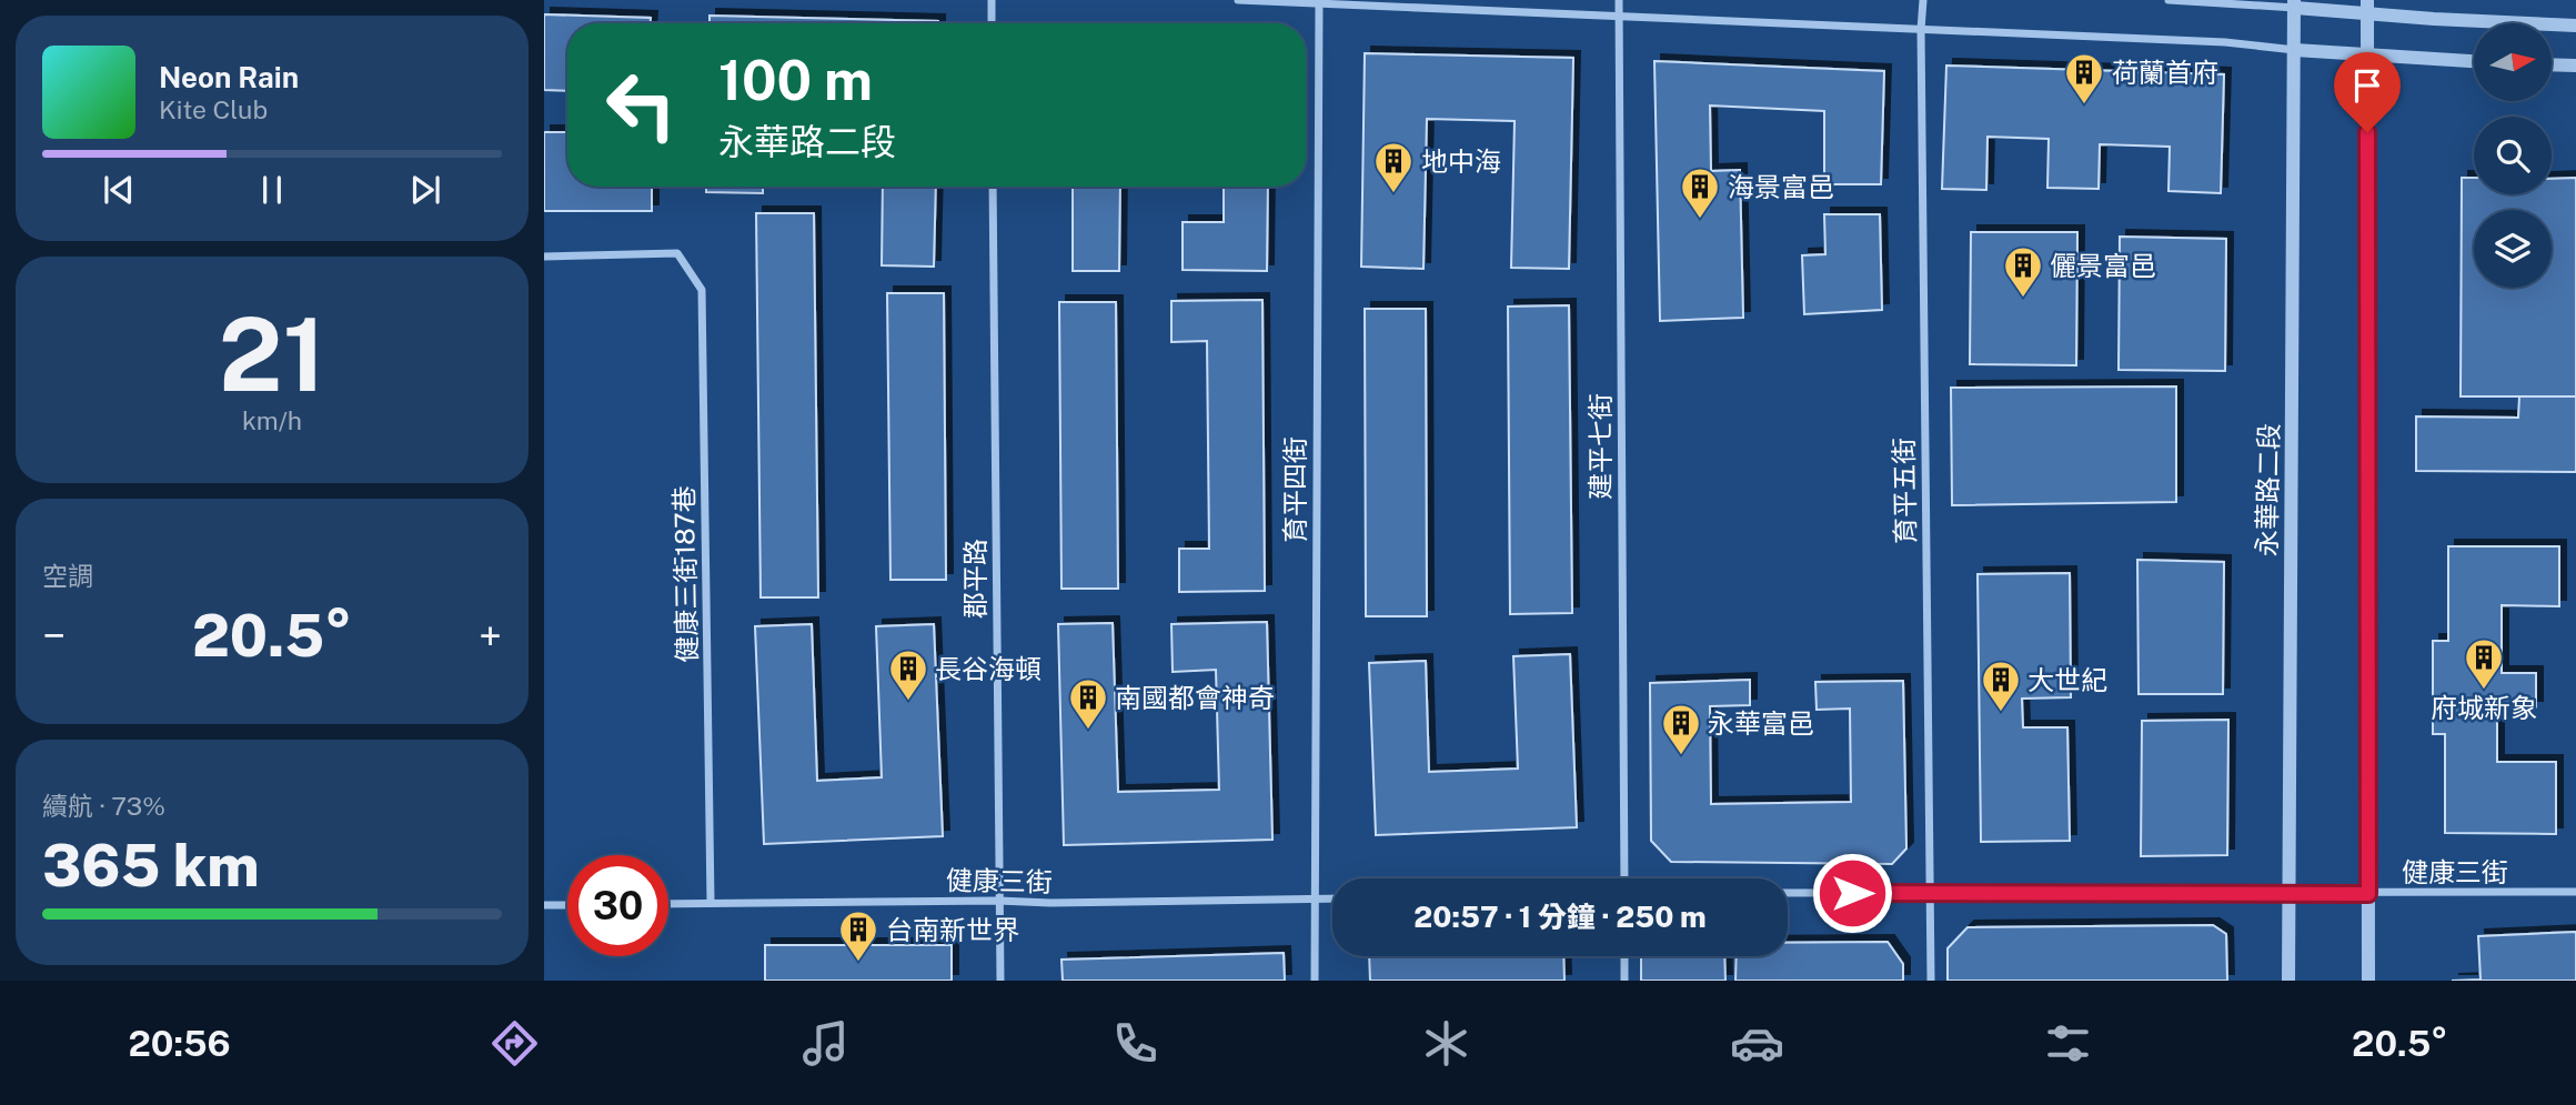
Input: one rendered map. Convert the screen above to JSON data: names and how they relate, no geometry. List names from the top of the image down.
{
  "streets": {
    "street": [
      "建平七街",
      "育平四街",
      "永華路二段",
      "育平五街",
      "健康三街187巷",
      "郡平路",
      "健康三街"
    ]
  },
  "crossings": [
    ["育平四街", "健康三街"],
    ["永華路二段", "健康三街"],
    ["育平五街", "健康三街"],
    ["健康三街187巷", "健康三街"],
    ["郡平路", "健康三街"]
  ],
  "places": {
    "building": [
      "荷蘭首府",
      "地中海",
      "海景富邑",
      "儷景富邑",
      "府城新象",
      "長谷海頓",
      "大世紀",
      "南國都會神奇",
      "永華富邑",
      "台南新世界"
    ]
  },
  "north": "right",
  "page": {
    "turn": ["100 m", "永華路二段"],
    "song": ["Neon Rain", "Kite Club"],
    "tile": [
      ["21", "km/h"],
      "空調",
      ["續航 · 73%", "365 km"]
    ],
    "heat": ["−", "20.5°", "+"],
    "limit": "30",
    "trip": "20:57 · 1 分鐘 · 250 m",
    "tabs": ["20:56", "20.5°"]
  }
}
